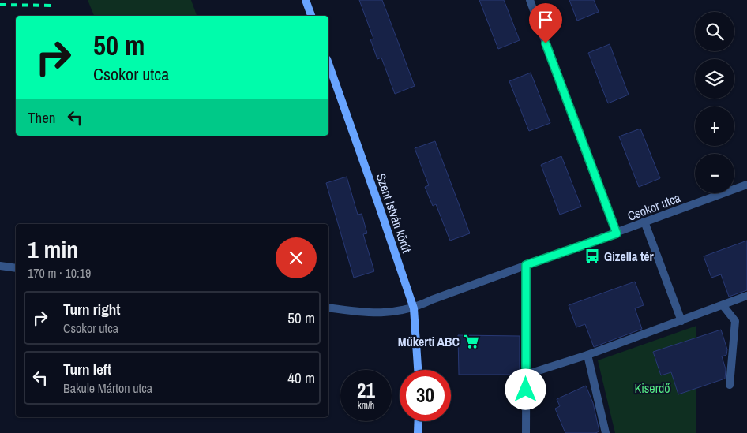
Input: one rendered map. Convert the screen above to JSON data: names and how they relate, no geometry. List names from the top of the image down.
{
  "streets": {
    "street": ["Csokor utca", "Szent István körút"]
  },
  "crossings": [
    ["Csokor utca", "Szent István körút"]
  ],
  "parks": ["Kiserdő"],
  "places": {
    "bus stop": ["Gizella tér"],
    "supermarket": ["Műkerti ABC"]
  },
  "page": {
    "map_buttons": ["+", "−"],
    "turn": ["50 m", "Csokor utca"],
    "then": "Then",
    "heading": ["1 min", "170 m · 10:19"],
    "list": [
      {
        "name": "Turn right",
        "note": "Csokor utca",
        "value": "50 m"
      },
      {
        "name": "Turn left",
        "note": "Bakule Márton utca",
        "value": "40 m"
      }
    ],
    "speed": "21 km/h",
    "limit": "30"
  }
}
